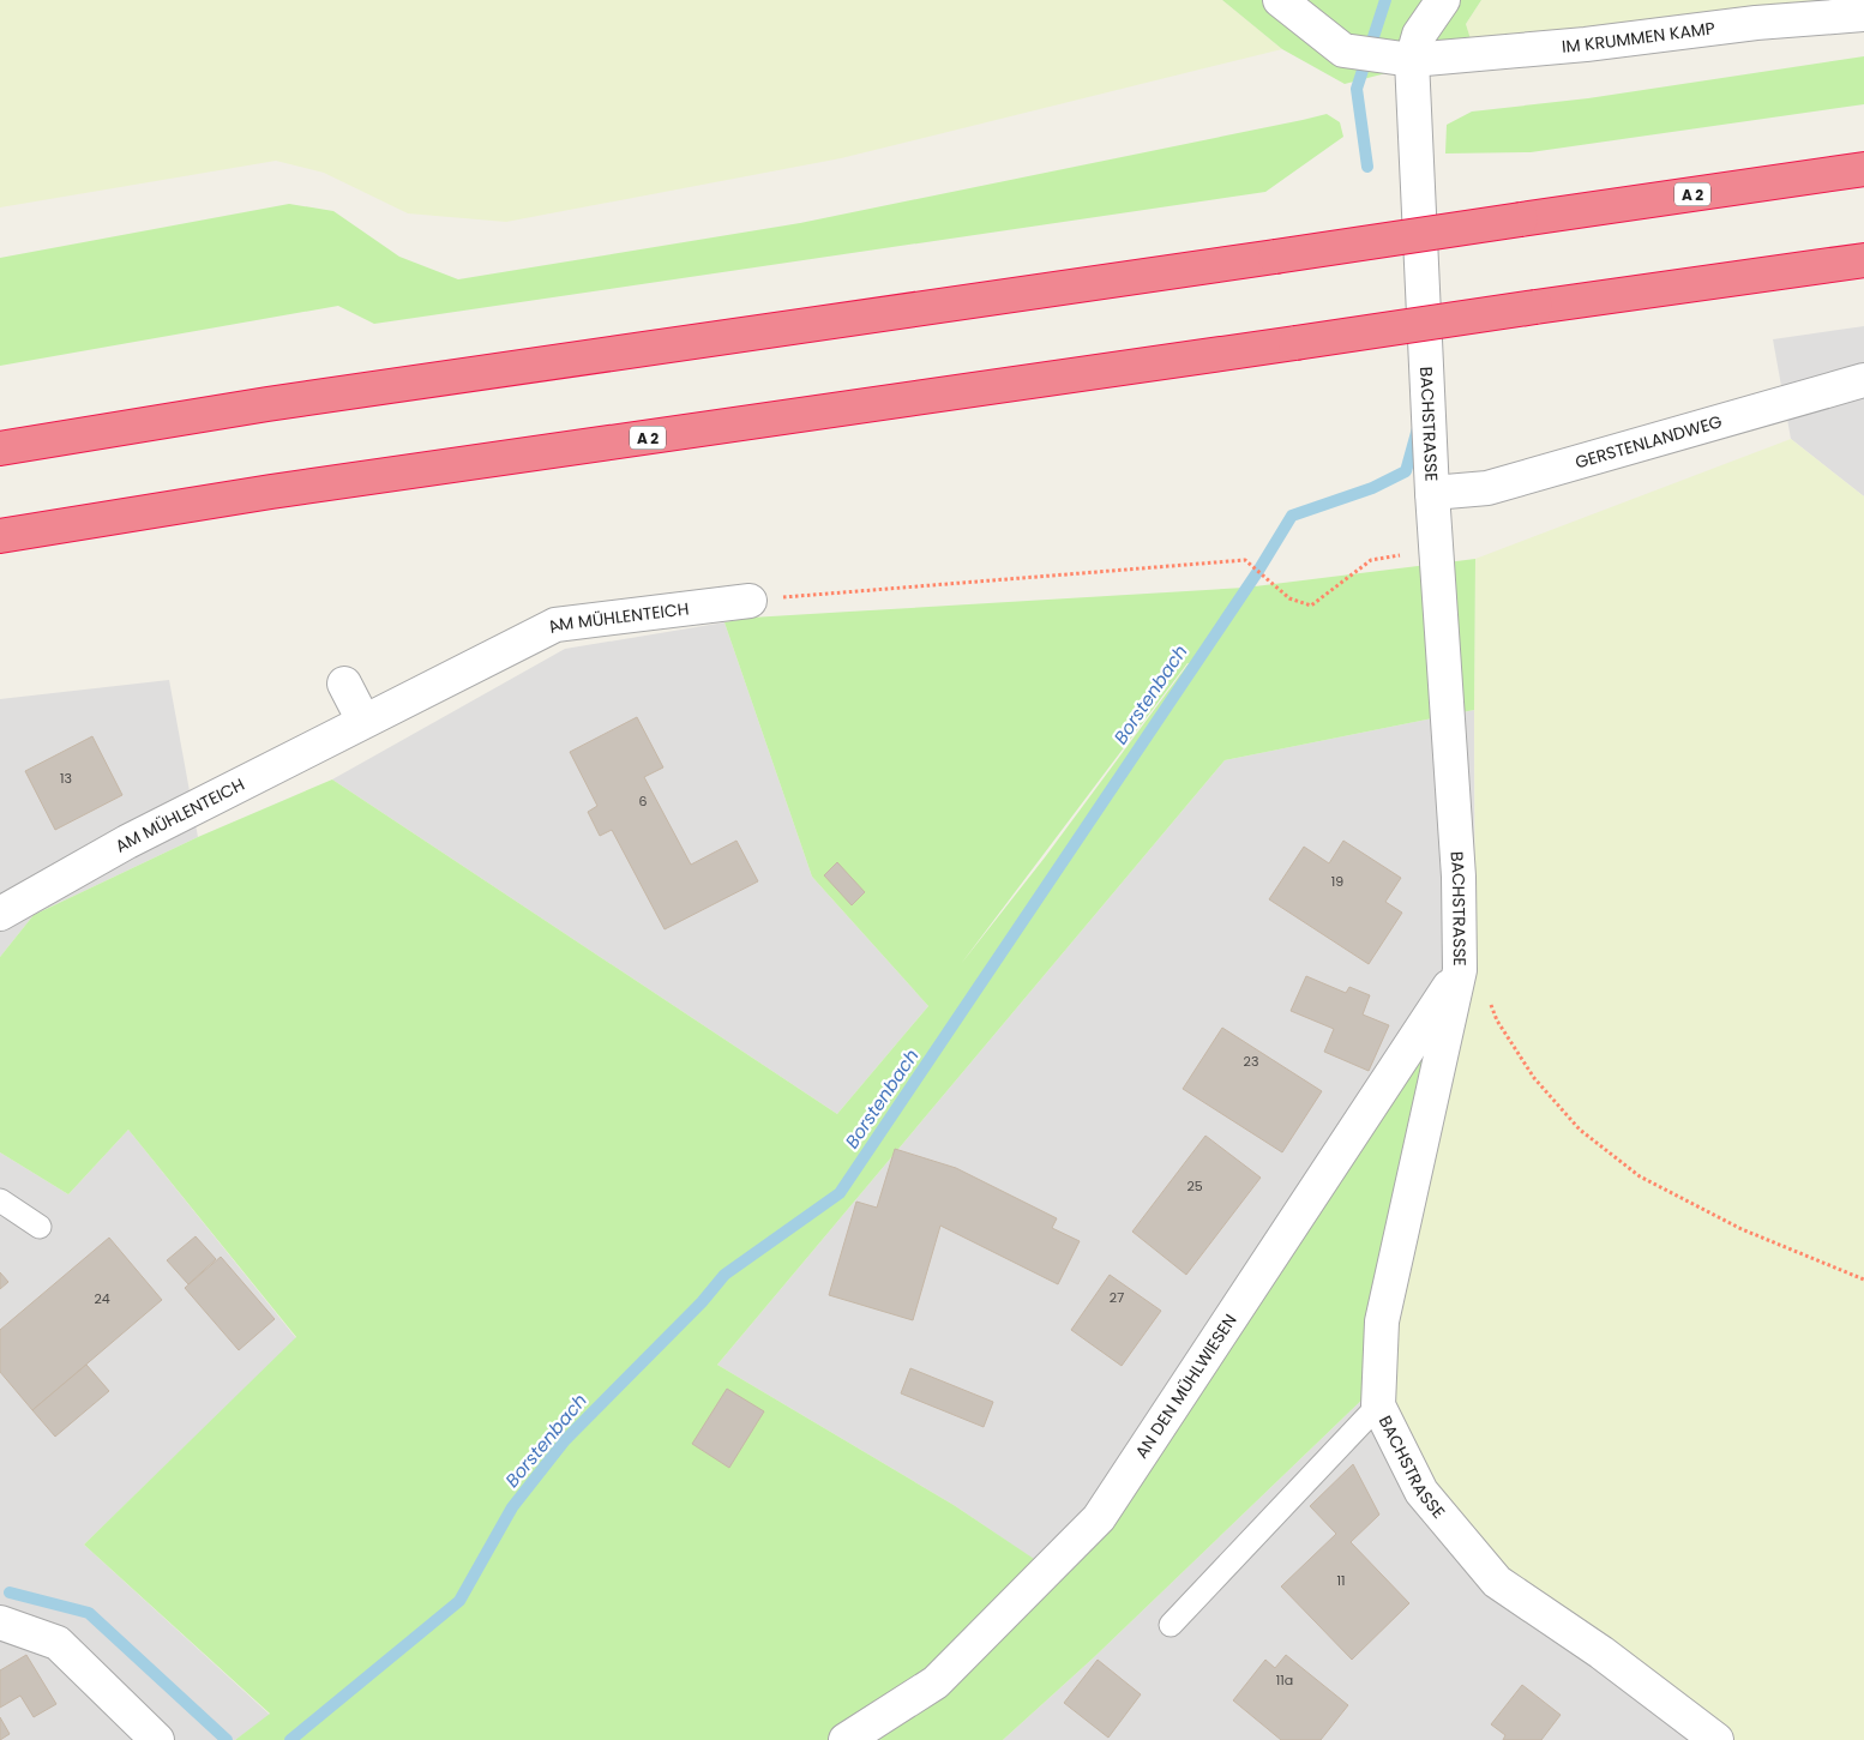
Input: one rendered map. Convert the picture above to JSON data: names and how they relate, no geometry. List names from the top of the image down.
{
  "streets": {
    "highway": ["A 2"],
    "street": [
      "IM KRUMMEN KAMP",
      "BACHSTRASSE",
      "GERSTENLANDWEG",
      "AM MÜHLENTEICH",
      "AN DEN MÜHLWIESEN"
    ]
  },
  "crossings": [
    ["IM KRUMMEN KAMP", "BACHSTRASSE"],
    ["BACHSTRASSE", "GERSTENLANDWEG"],
    ["BACHSTRASSE", "AN DEN MÜHLWIESEN"]
  ],
  "water": ["Borstenbach"],
  "house_numbers": [
    "13",
    "6",
    "19",
    "23",
    "25",
    "27",
    "24",
    "11",
    "11a"
  ]
}
